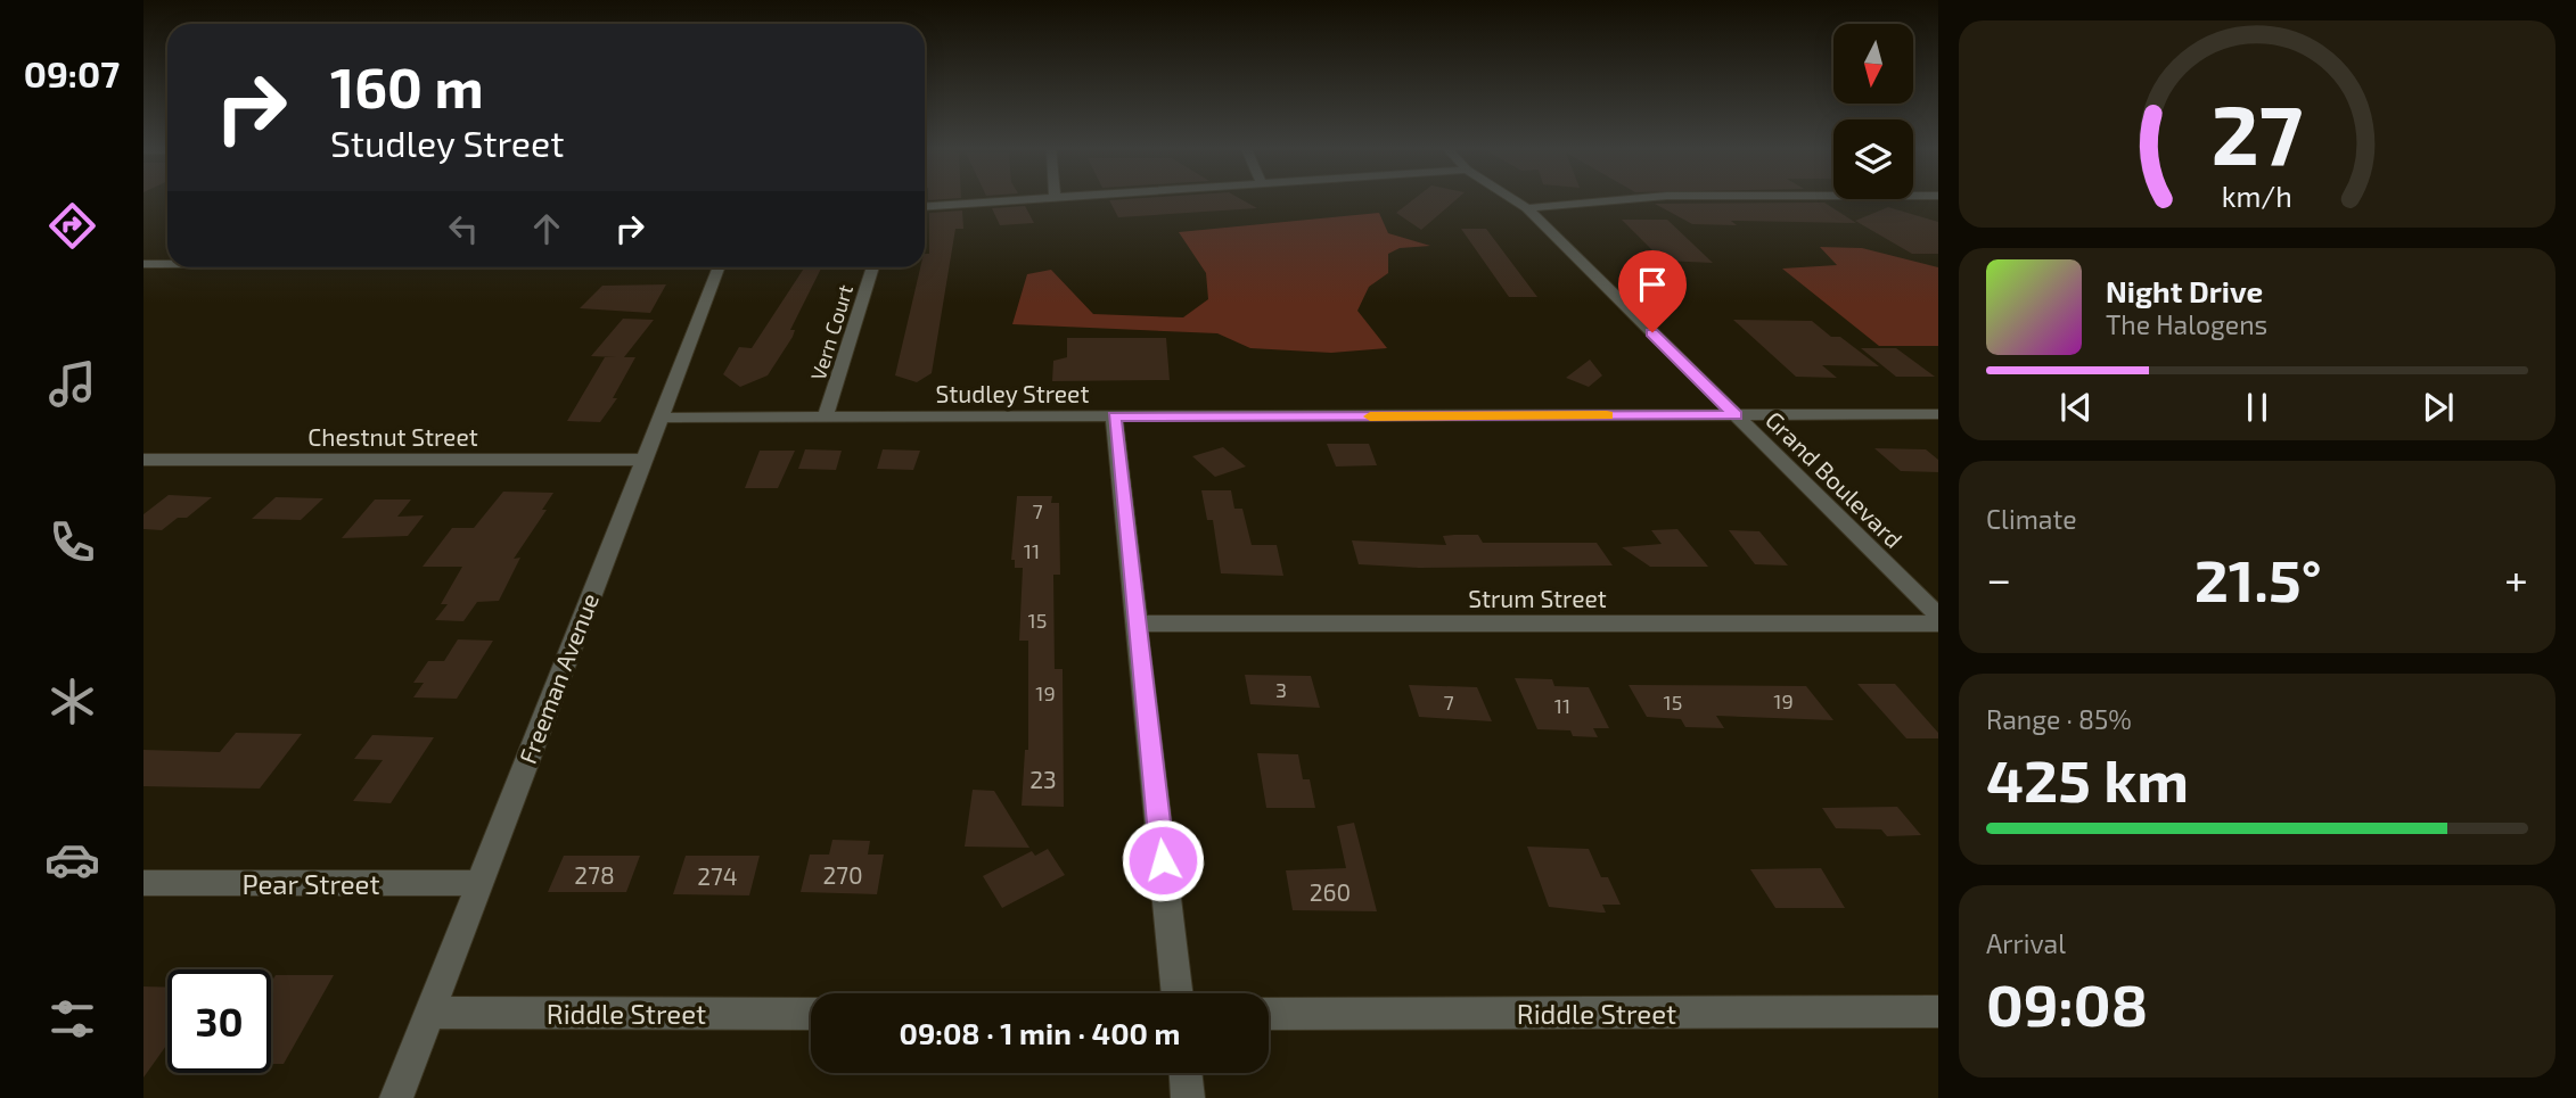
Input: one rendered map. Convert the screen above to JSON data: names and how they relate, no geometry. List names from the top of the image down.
{
  "streets": {
    "street": [
      "Vern Court",
      "Studley Street",
      "Chestnut Street",
      "Grand Boulevard",
      "Strum Street",
      "Freeman Avenue",
      "Pear Street",
      "Riddle Street"
    ]
  },
  "crossings": [
    ["Vern Court", "Studley Street"],
    ["Studley Street", "Grand Boulevard"],
    ["Studley Street", "Freeman Avenue"],
    ["Chestnut Street", "Freeman Avenue"],
    ["Freeman Avenue", "Pear Street"],
    ["Freeman Avenue", "Riddle Street"]
  ],
  "house_numbers": [
    "7",
    "11",
    "15",
    "3",
    "19",
    "19",
    "7",
    "15",
    "11",
    "23",
    "278",
    "270",
    "274",
    "260"
  ],
  "north": "bottom",
  "page": {
    "tabs": "09:07",
    "turn": ["160 m", "Studley Street"],
    "song": ["Night Drive", "The Halogens"],
    "tile": [
      "Climate",
      ["Range · 85%", "425 km"],
      ["Arrival", "09:08"]
    ],
    "heat": ["−", "21.5°", "+"],
    "limit": "30",
    "trip": "09:08 · 1 min · 400 m",
    "gauge": ["27", "km/h"]
  }
}
